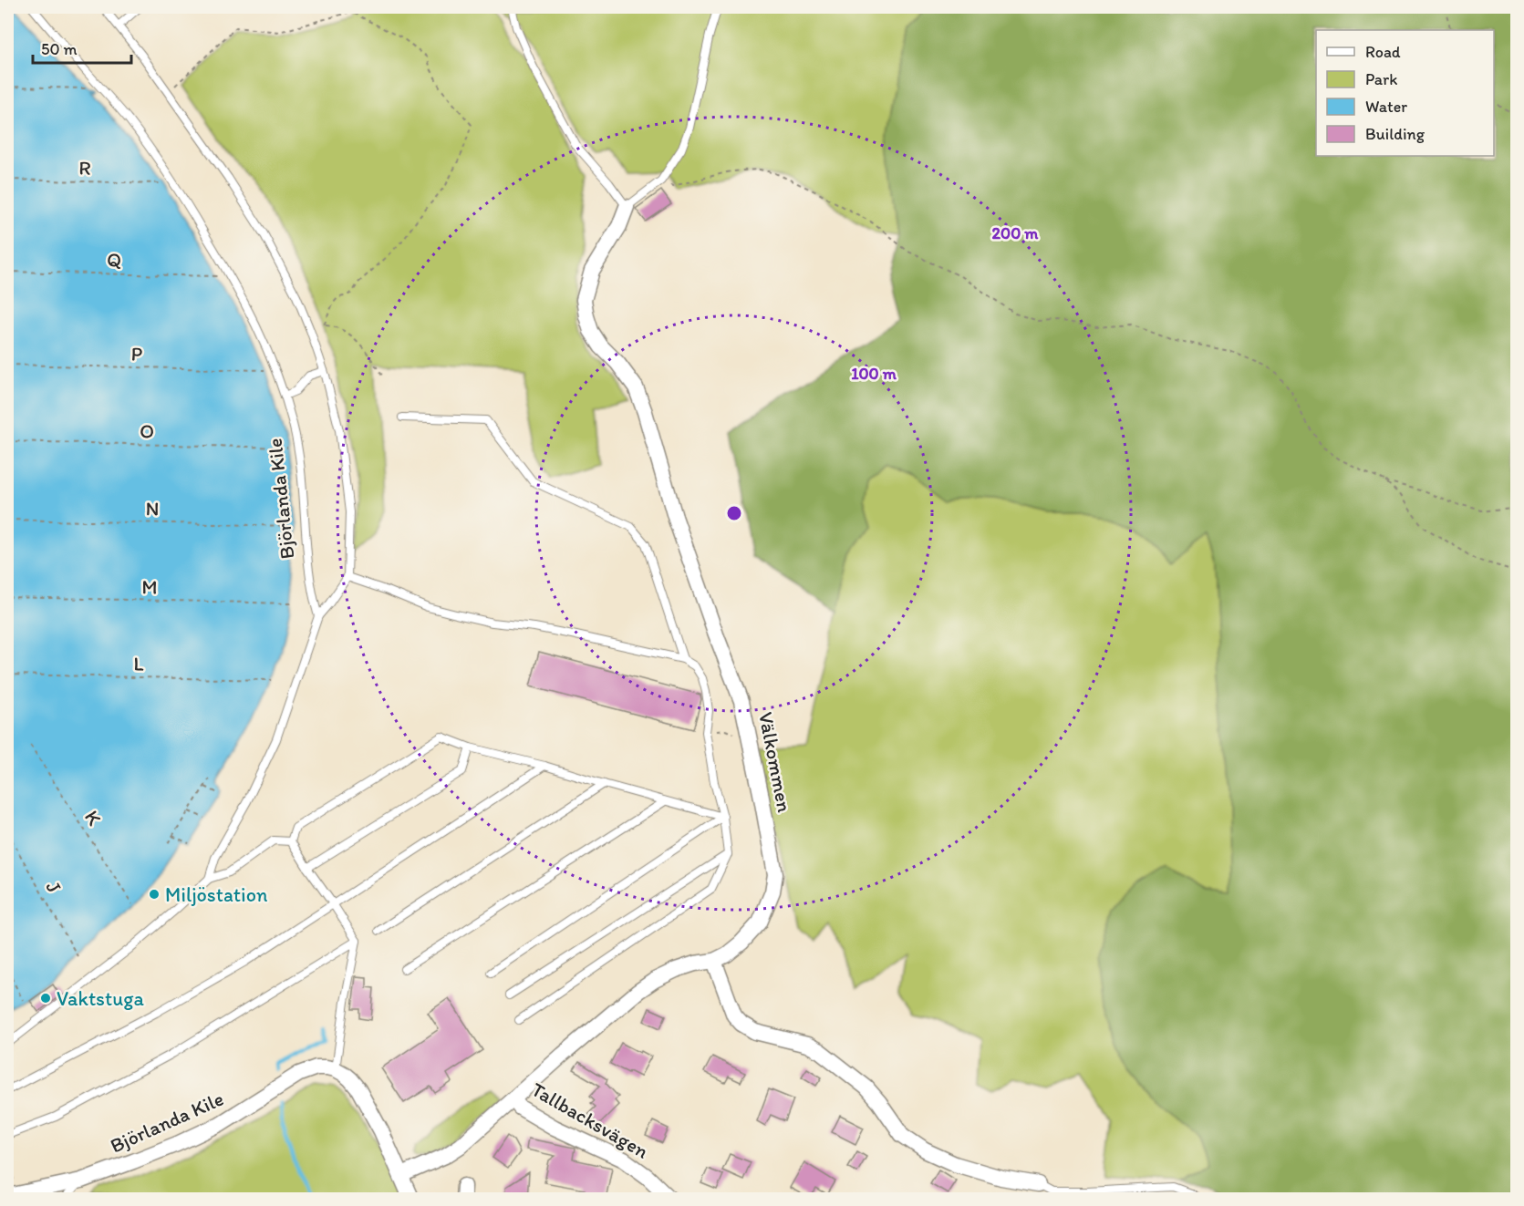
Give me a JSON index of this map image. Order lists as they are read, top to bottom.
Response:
{
  "streets": {
    "street": ["Björlanda Kile", "Välkommen", "Tallbacksvägen"],
    "path": [
      "R",
      "Q",
      "P",
      "O",
      "N",
      "M",
      "L",
      "K",
      "J"
    ]
  },
  "crossings": [
    ["Välkommen", "Tallbacksvägen"]
  ],
  "places": ["Miljöstation", "Vaktstuga"],
  "legend": [
    "Road",
    "Park",
    "Water",
    "Building"
  ],
  "scale_bar": "50 m",
  "rings": ["200 m", "100 m"]
}
